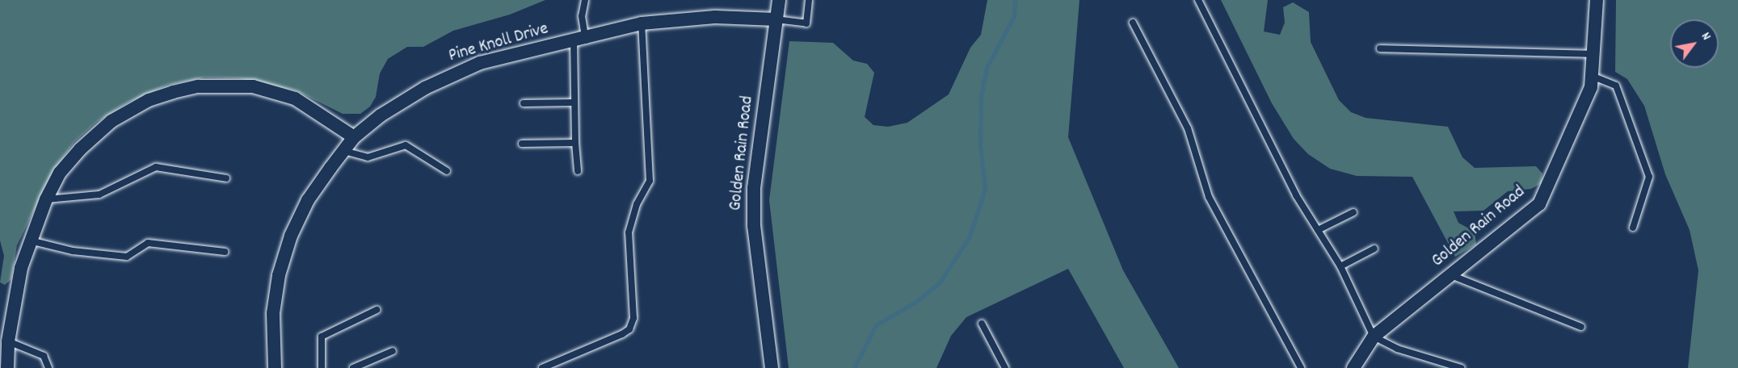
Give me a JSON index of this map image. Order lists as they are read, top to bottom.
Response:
{
  "streets": {
    "street": ["Pine Knoll Drive", "Golden Rain Road"]
  },
  "crossings": [
    ["Pine Knoll Drive", "Golden Rain Road"]
  ],
  "north": "top right"
}
